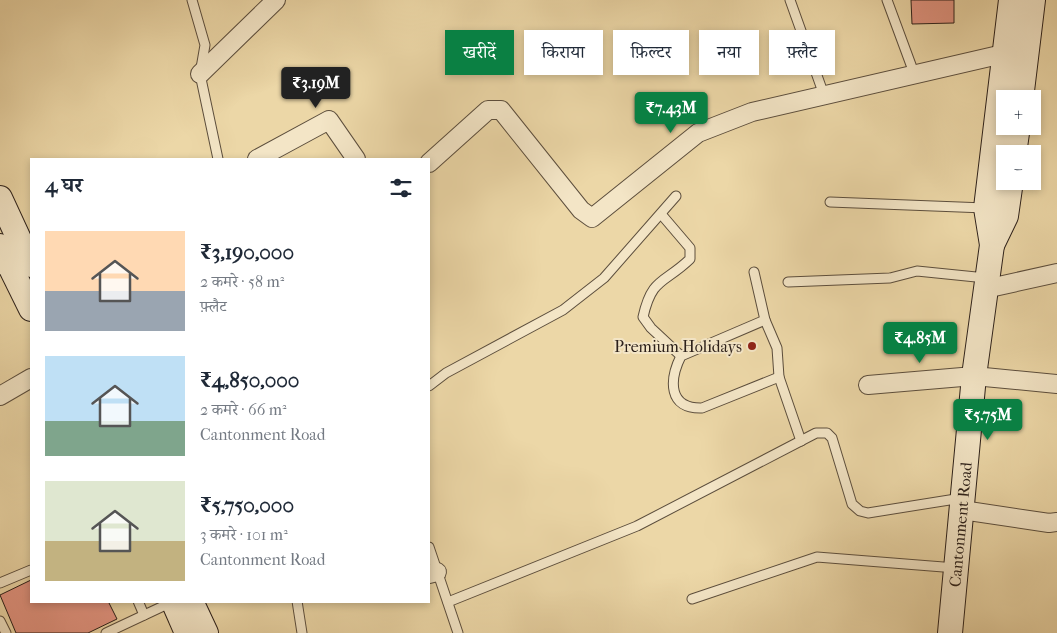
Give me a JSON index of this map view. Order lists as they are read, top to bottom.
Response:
{
  "streets": {
    "street": ["Cantonment Road"]
  },
  "places": ["Premium Holidays"],
  "page": {
    "chip": [
      "खरीदें",
      "किराया",
      "फ़िल्टर",
      "नया",
      "फ़्लैट"
    ],
    "price": [
      "₹3.19M",
      "₹7.43M",
      "₹4.85M",
      "₹5.75M"
    ],
    "map_buttons": ["+", "−"],
    "heading": "4 घर",
    "list": [
      {
        "name": "₹3,190,000",
        "note": "2 कमरे · 58 m² · फ़्लैट"
      },
      {
        "name": "₹4,850,000",
        "note": "2 कमरे · 66 m² · Cantonment Road"
      },
      {
        "name": "₹5,750,000",
        "note": "3 कमरे · 101 m² · Cantonment Road"
      }
    ]
  }
}
